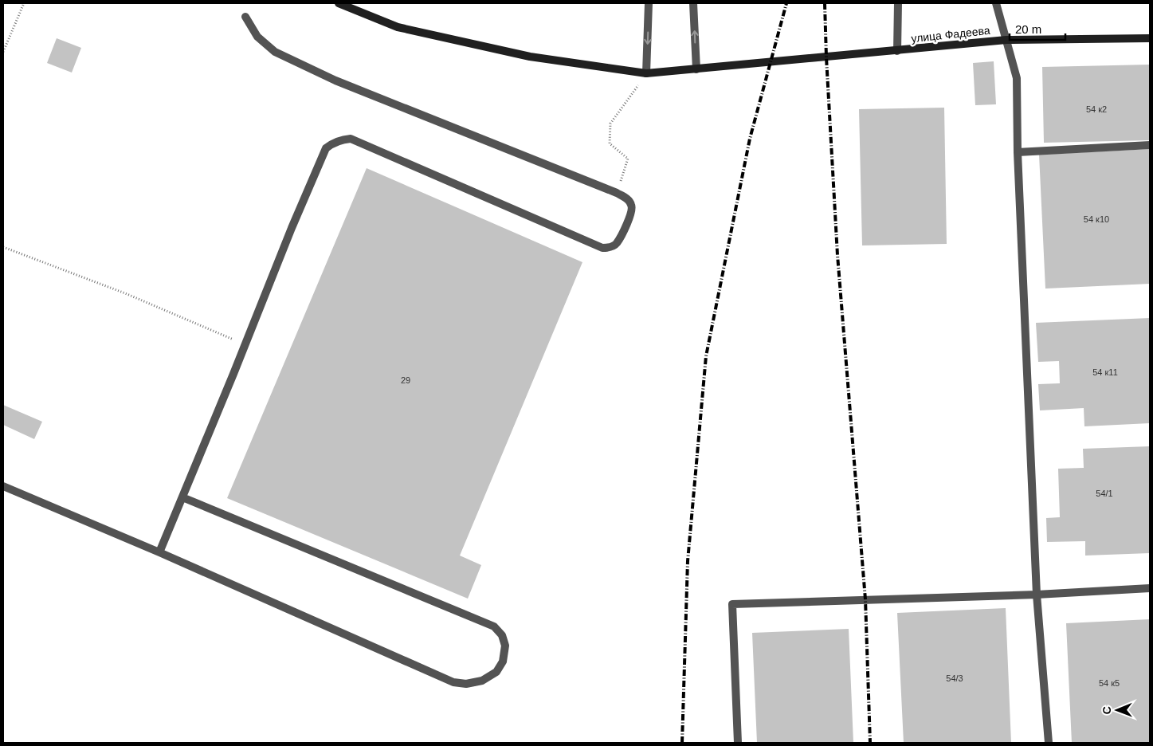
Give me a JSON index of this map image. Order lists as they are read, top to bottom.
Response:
{
  "streets": {
    "street": ["улица Фадеева"]
  },
  "house_numbers": [
    "54 к2",
    "54 к10",
    "54 к11",
    "29",
    "54/1",
    "54/3",
    "54 к5"
  ],
  "scale_bar": "20 m",
  "north": "left"
}
